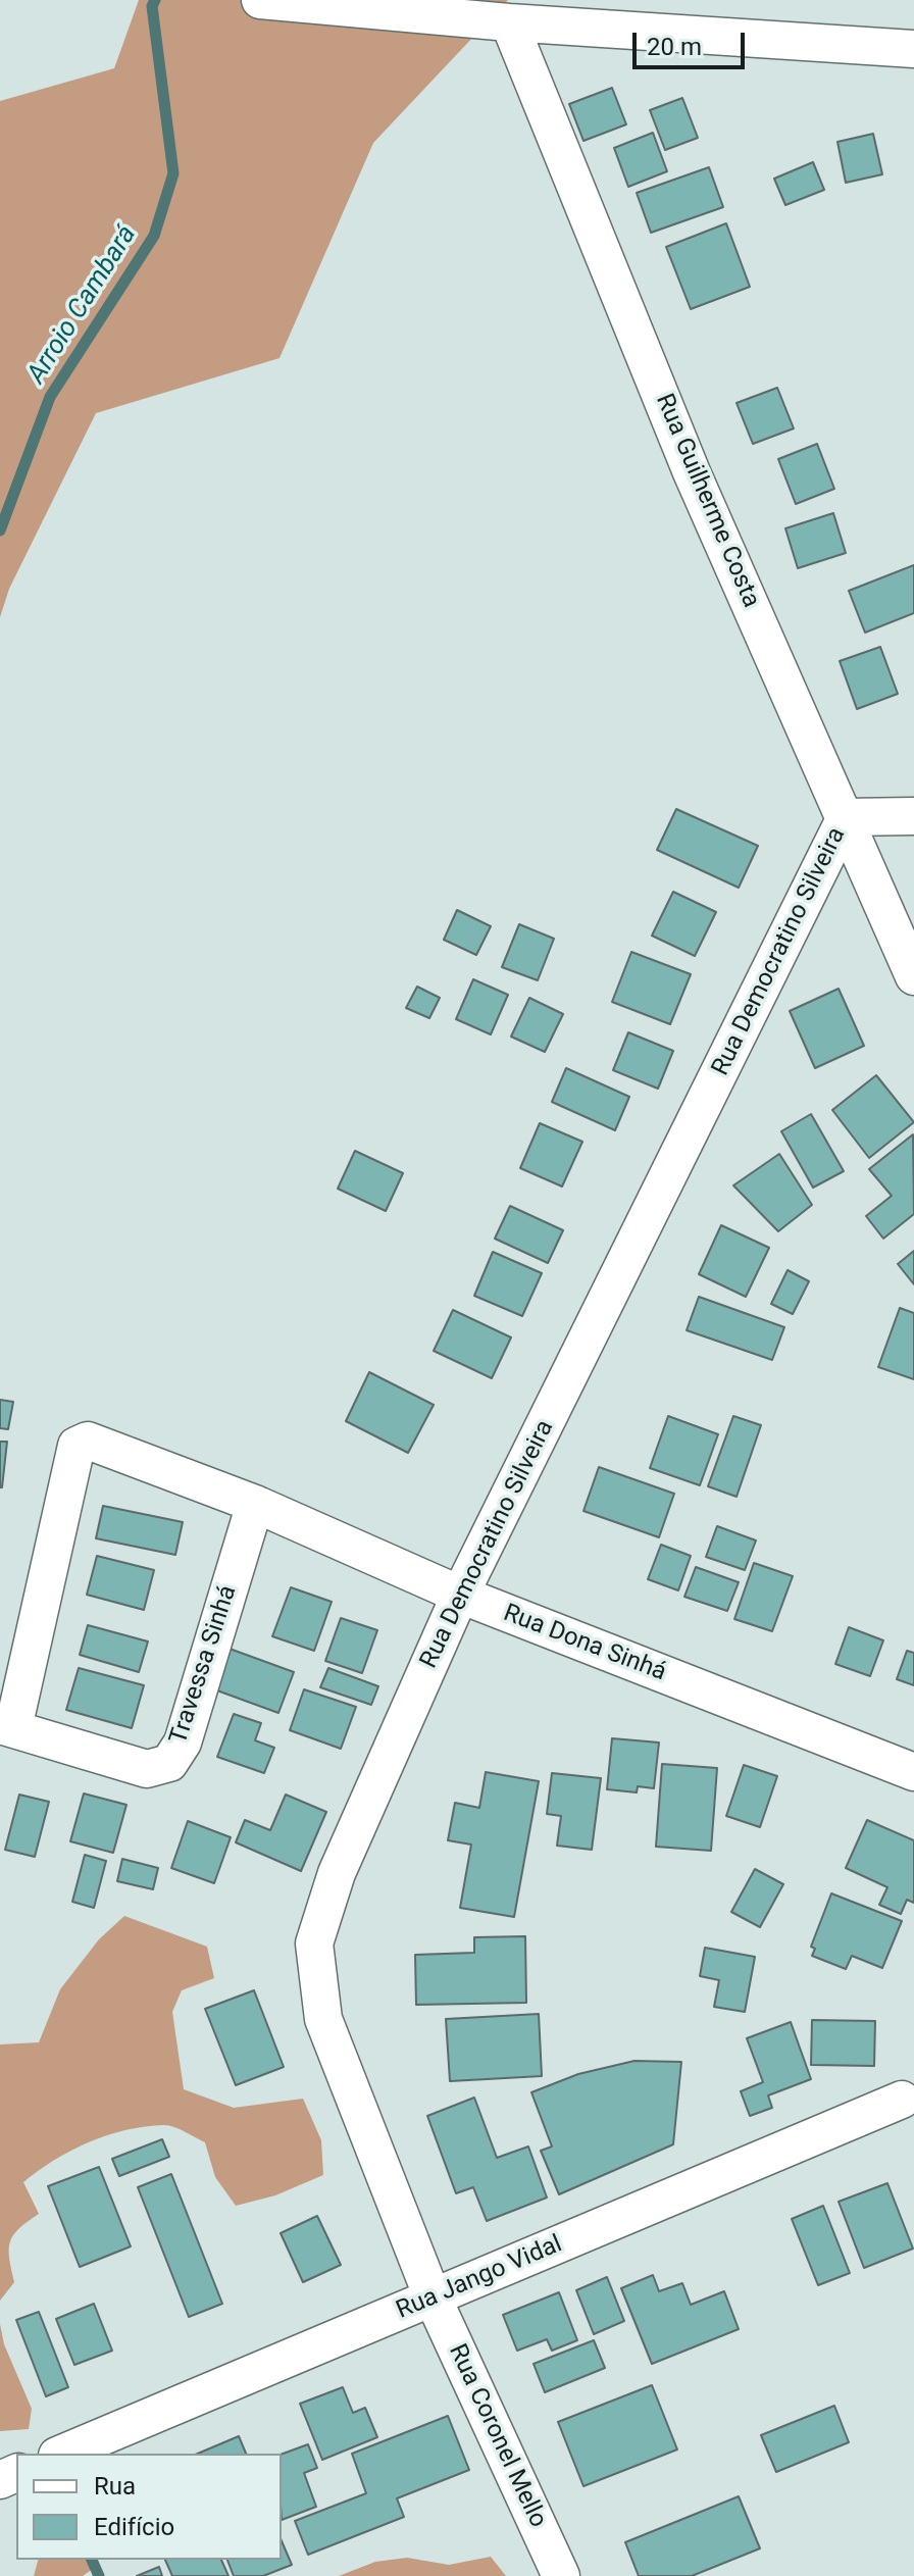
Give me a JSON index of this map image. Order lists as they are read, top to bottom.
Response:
{
  "streets": {
    "street": [
      "Rua Guilherme Costa",
      "Rua Democratino Silveira",
      "Rua Dona Sinhá",
      "Travessa Sinhá",
      "Rua Jango Vidal",
      "Rua Coronel Mello"
    ]
  },
  "crossings": [
    ["Rua Guilherme Costa", "Rua Democratino Silveira"],
    ["Rua Democratino Silveira", "Rua Dona Sinhá"],
    ["Rua Democratino Silveira", "Rua Jango Vidal"],
    ["Rua Democratino Silveira", "Rua Coronel Mello"],
    ["Rua Dona Sinhá", "Travessa Sinhá"],
    ["Rua Jango Vidal", "Rua Coronel Mello"]
  ],
  "water": ["Arroio Cambará"],
  "legend": ["Rua", "Edifício"],
  "scale_bar": "20 m"
}
